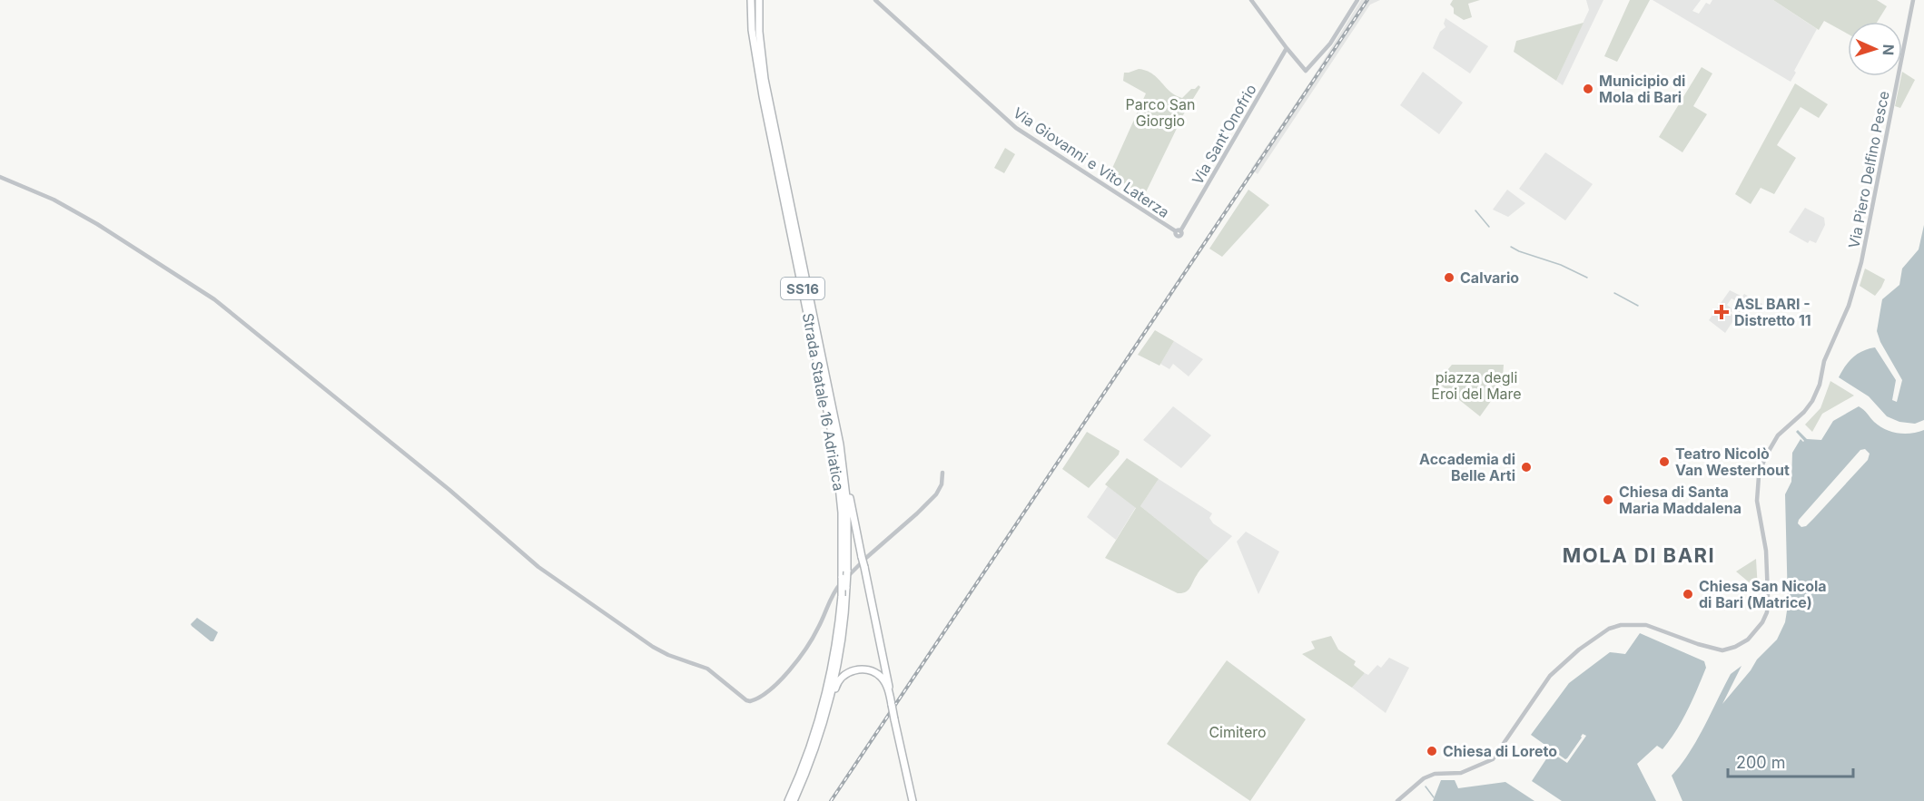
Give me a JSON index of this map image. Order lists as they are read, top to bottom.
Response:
{
  "streets": {
    "highway": ["SS16", "Strada Statale 16 Adriatica"],
    "street": ["Via Sant'Onofrio", "Via Giovanni e Vito Laterza", "Via Piero Delfino Pesce"]
  },
  "crossings": [
    ["Via Sant'Onofrio", "Via Giovanni e Vito Laterza"]
  ],
  "districts": ["MOLA DI BARI"],
  "parks": ["Parco San Giorgio", "piazza degli Eroi del Mare", "Cimitero"],
  "places": {
    "other": [
      "Municipio di Mola di Bari",
      "Calvario",
      "Teatro Nicolò Van Westerhout",
      "Accademia di Belle Arti",
      "Chiesa di Santa Maria Maddalena",
      "Chiesa San Nicola di Bari (Matrice)",
      "Chiesa di Loreto"
    ],
    "health": ["ASL BARI - Distretto 11"]
  },
  "scale_bar": "200 m",
  "north": "right"
}
